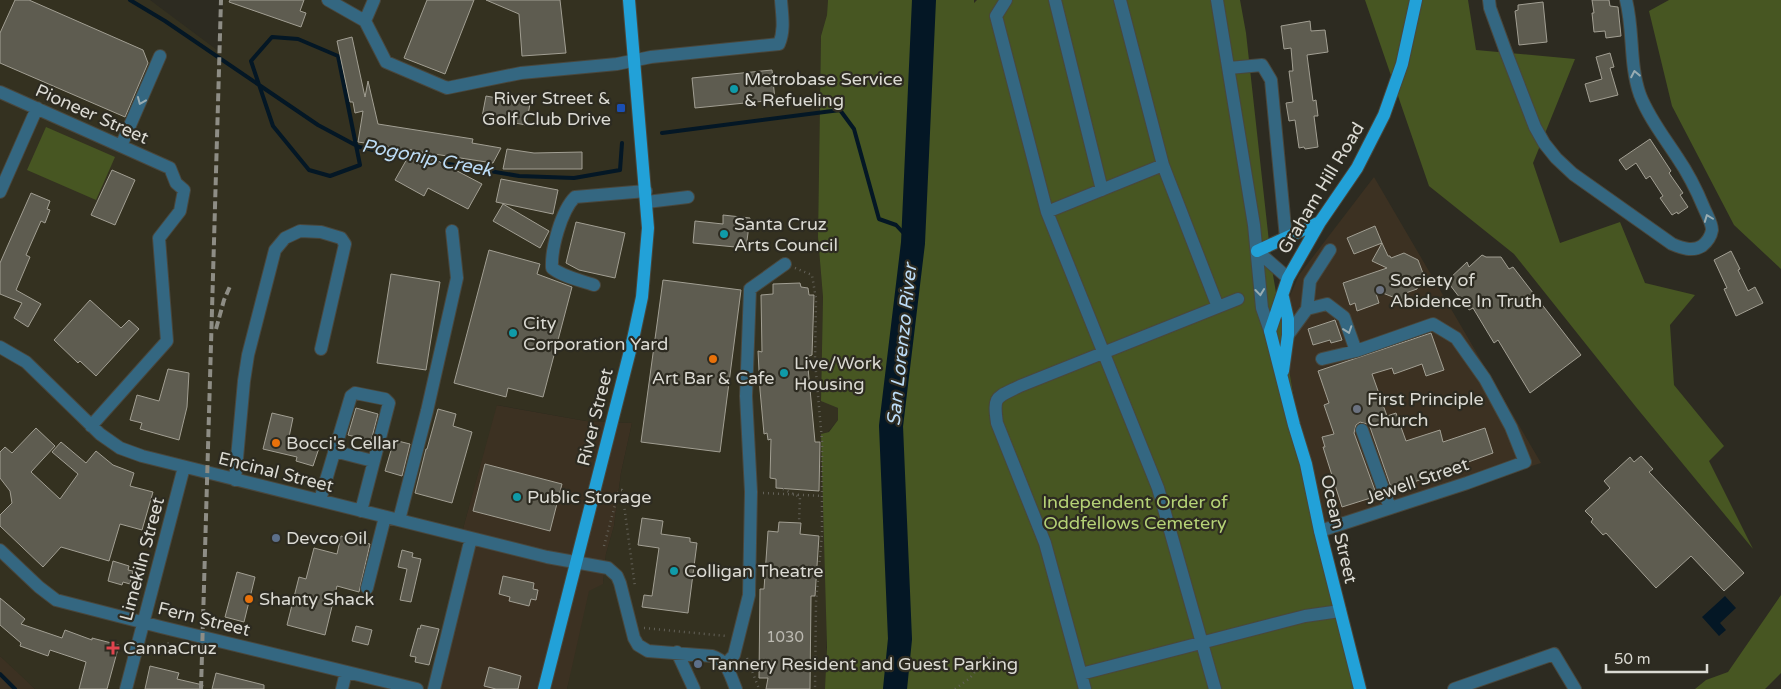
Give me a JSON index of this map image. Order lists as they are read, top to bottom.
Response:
{
  "streets": {
    "main road": ["Graham Hill Road", "River Street", "Ocean Street"],
    "street": [
      "Pioneer Street",
      "Encinal Street",
      "Jewell Street",
      "Limekiln Street",
      "Fern Street"
    ]
  },
  "crossings": [
    ["Pioneer Street", "Encinal Street"],
    ["Graham Hill Road", "Ocean Street"],
    ["River Street", "Encinal Street"],
    ["Encinal Street", "Limekiln Street"],
    ["Jewell Street", "Ocean Street"],
    ["Limekiln Street", "Fern Street"]
  ],
  "water": ["Pogonip Creek", "San Lorenzo River"],
  "parks": ["Independent Order of Oddfellows Cemetery"],
  "places": {
    "other": [
      "Metrobase Service & Refueling",
      "Santa Cruz Arts Council",
      "Society of Abidence In Truth",
      "City Corporation Yard",
      "Art Bar & Cafe",
      "Live/Work Housing",
      "First Principle Church",
      "Bocci's Cellar",
      "Public Storage",
      "Devco Oil",
      "Colligan Theatre",
      "Shanty Shack",
      "Tannery Resident and Guest Parking"
    ],
    "transit": ["River Street & Golf Club Drive"],
    "health": ["CannaCruz"]
  },
  "house_numbers": ["1030"],
  "scale_bar": "50 m"
}
